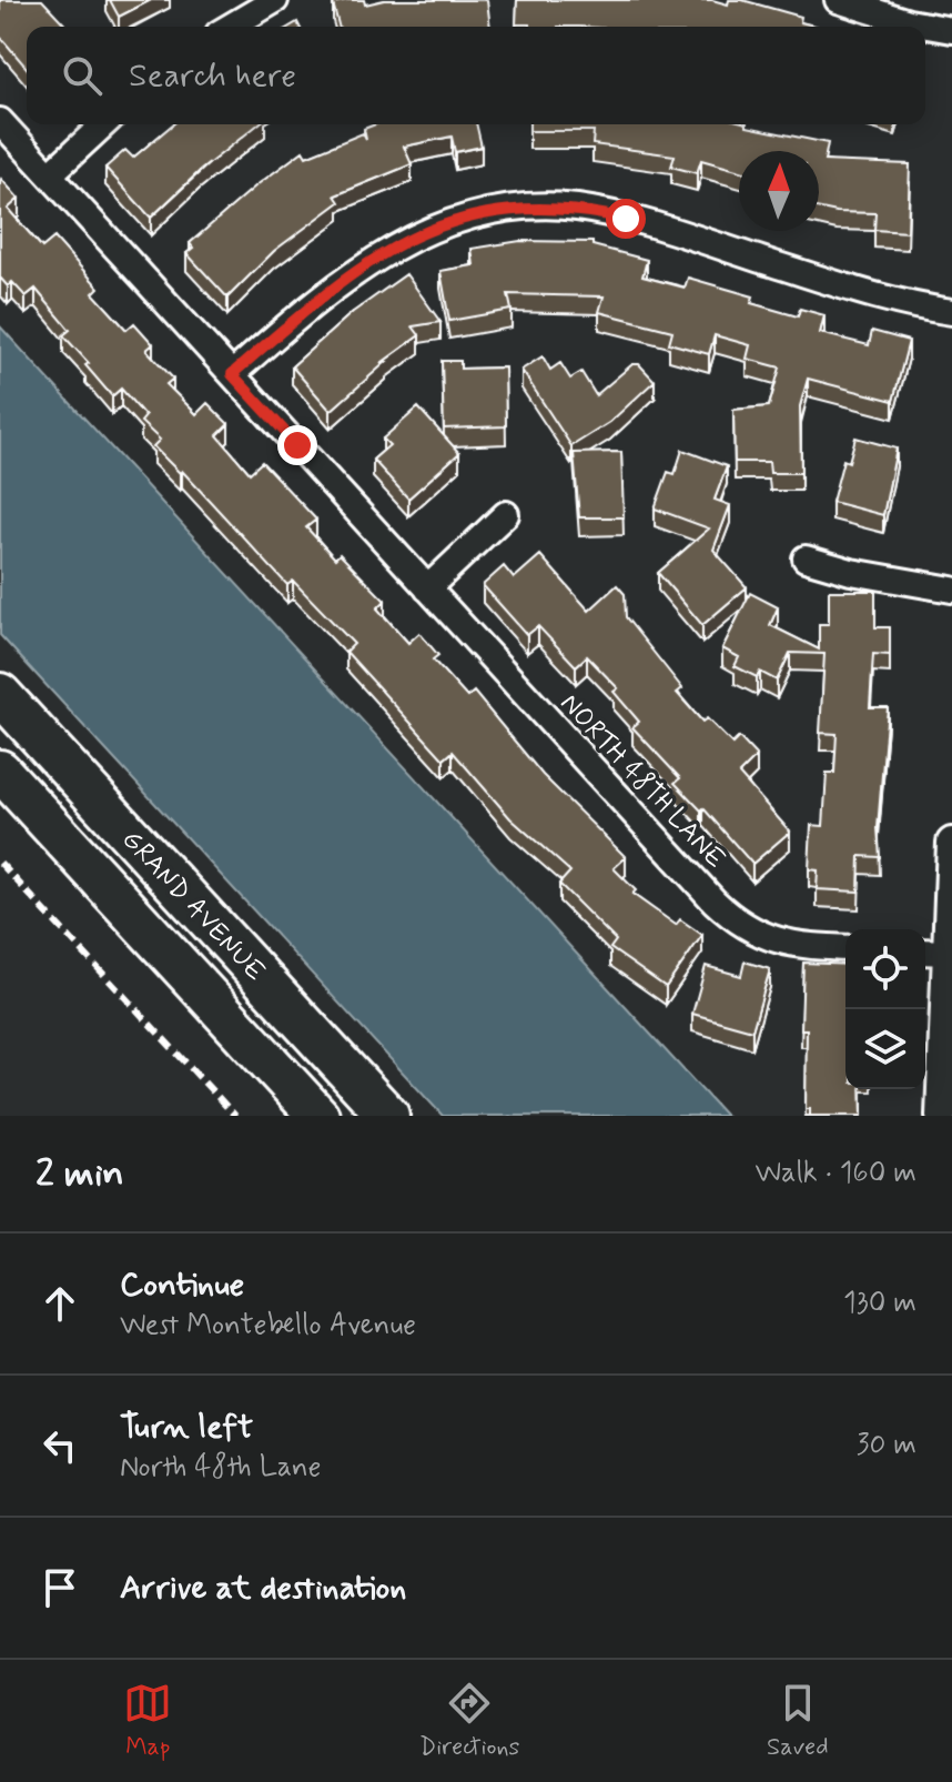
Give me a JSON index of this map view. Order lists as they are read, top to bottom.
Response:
{
  "streets": {
    "highway": ["GRAND AVENUE"],
    "street": ["NORTH 48TH LANE"]
  },
  "north": "top",
  "page": {
    "search": "Search here",
    "heading": ["2 min", "Walk · 160 m"],
    "list": [
      ["Continue", "West Montebello Avenue", "130 m"],
      ["Turn left", "North 48th Lane", "30 m"],
      "Arrive at destination"
    ],
    "nav": ["Map", "Directions", "Saved"]
  }
}
